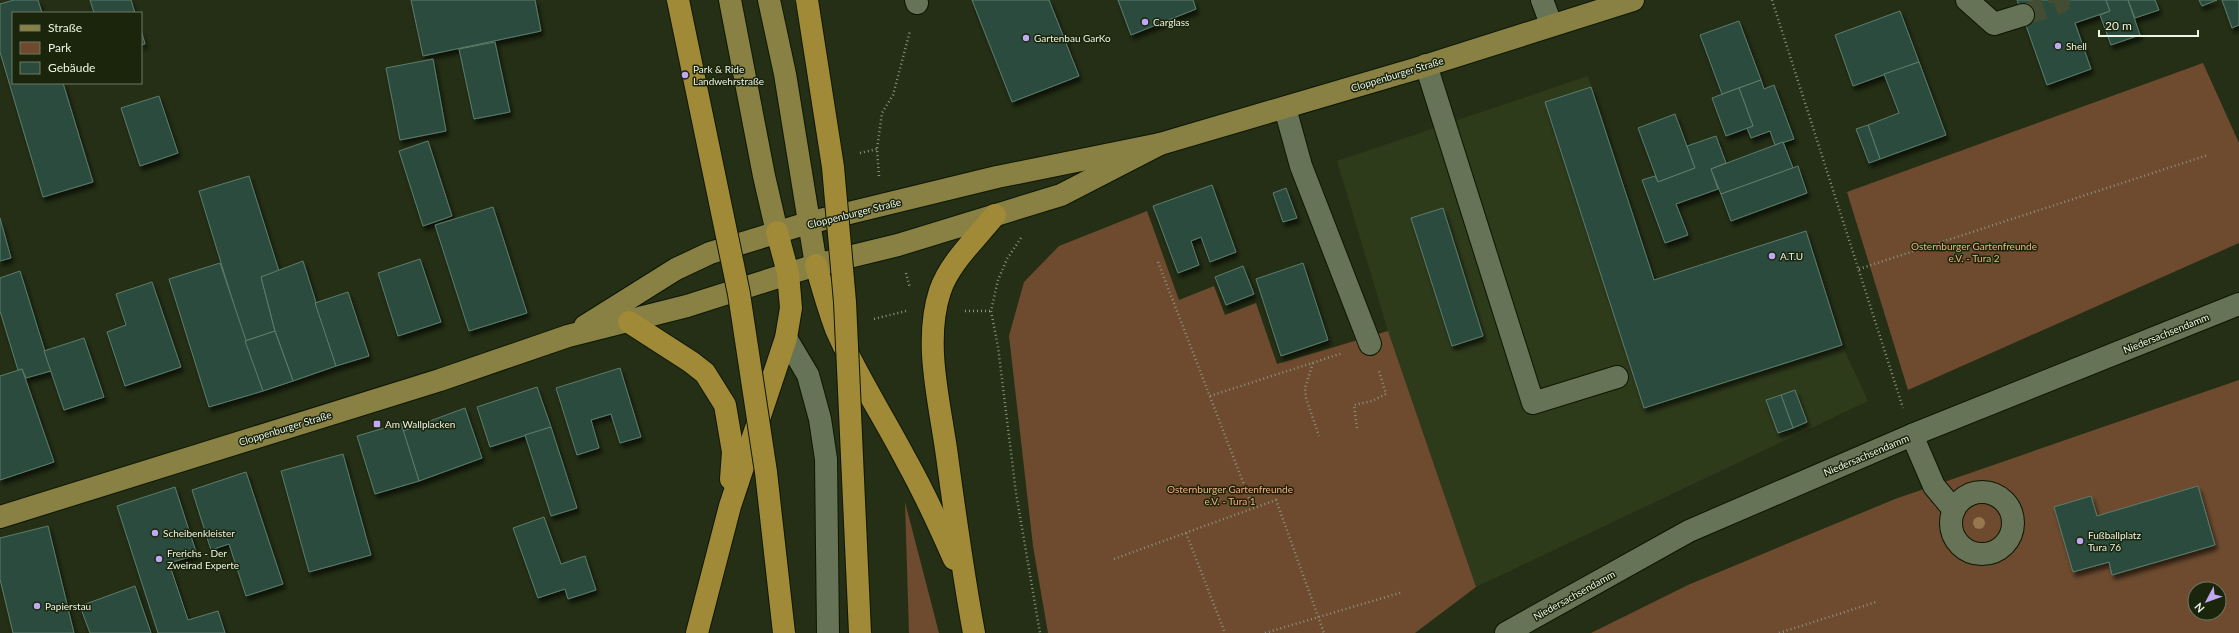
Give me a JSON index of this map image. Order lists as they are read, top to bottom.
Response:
{
  "streets": {
    "main road": ["Cloppenburger Straße"],
    "street": ["Niedersachsendamm"]
  },
  "parks": ["Osternburger Gartenfreunde e.V. - Tura 2", "Osternburger Gartenfreunde e.V. - Tura 1"],
  "places": {
    "other": [
      "Carglass",
      "Gartenbau GarKo",
      "Shell",
      "Park & Ride Landwehrstraße",
      "A.T.U",
      "Scheibenkleister",
      "Fußballplatz Tura 76",
      "Frerichs - Der Zweirad Experte",
      "Papierstau"
    ],
    "transit": ["Am Wallplacken"]
  },
  "legend": ["Straße", "Park", "Gebäude"],
  "scale_bar": "20 m",
  "north": "bottom left"
}
